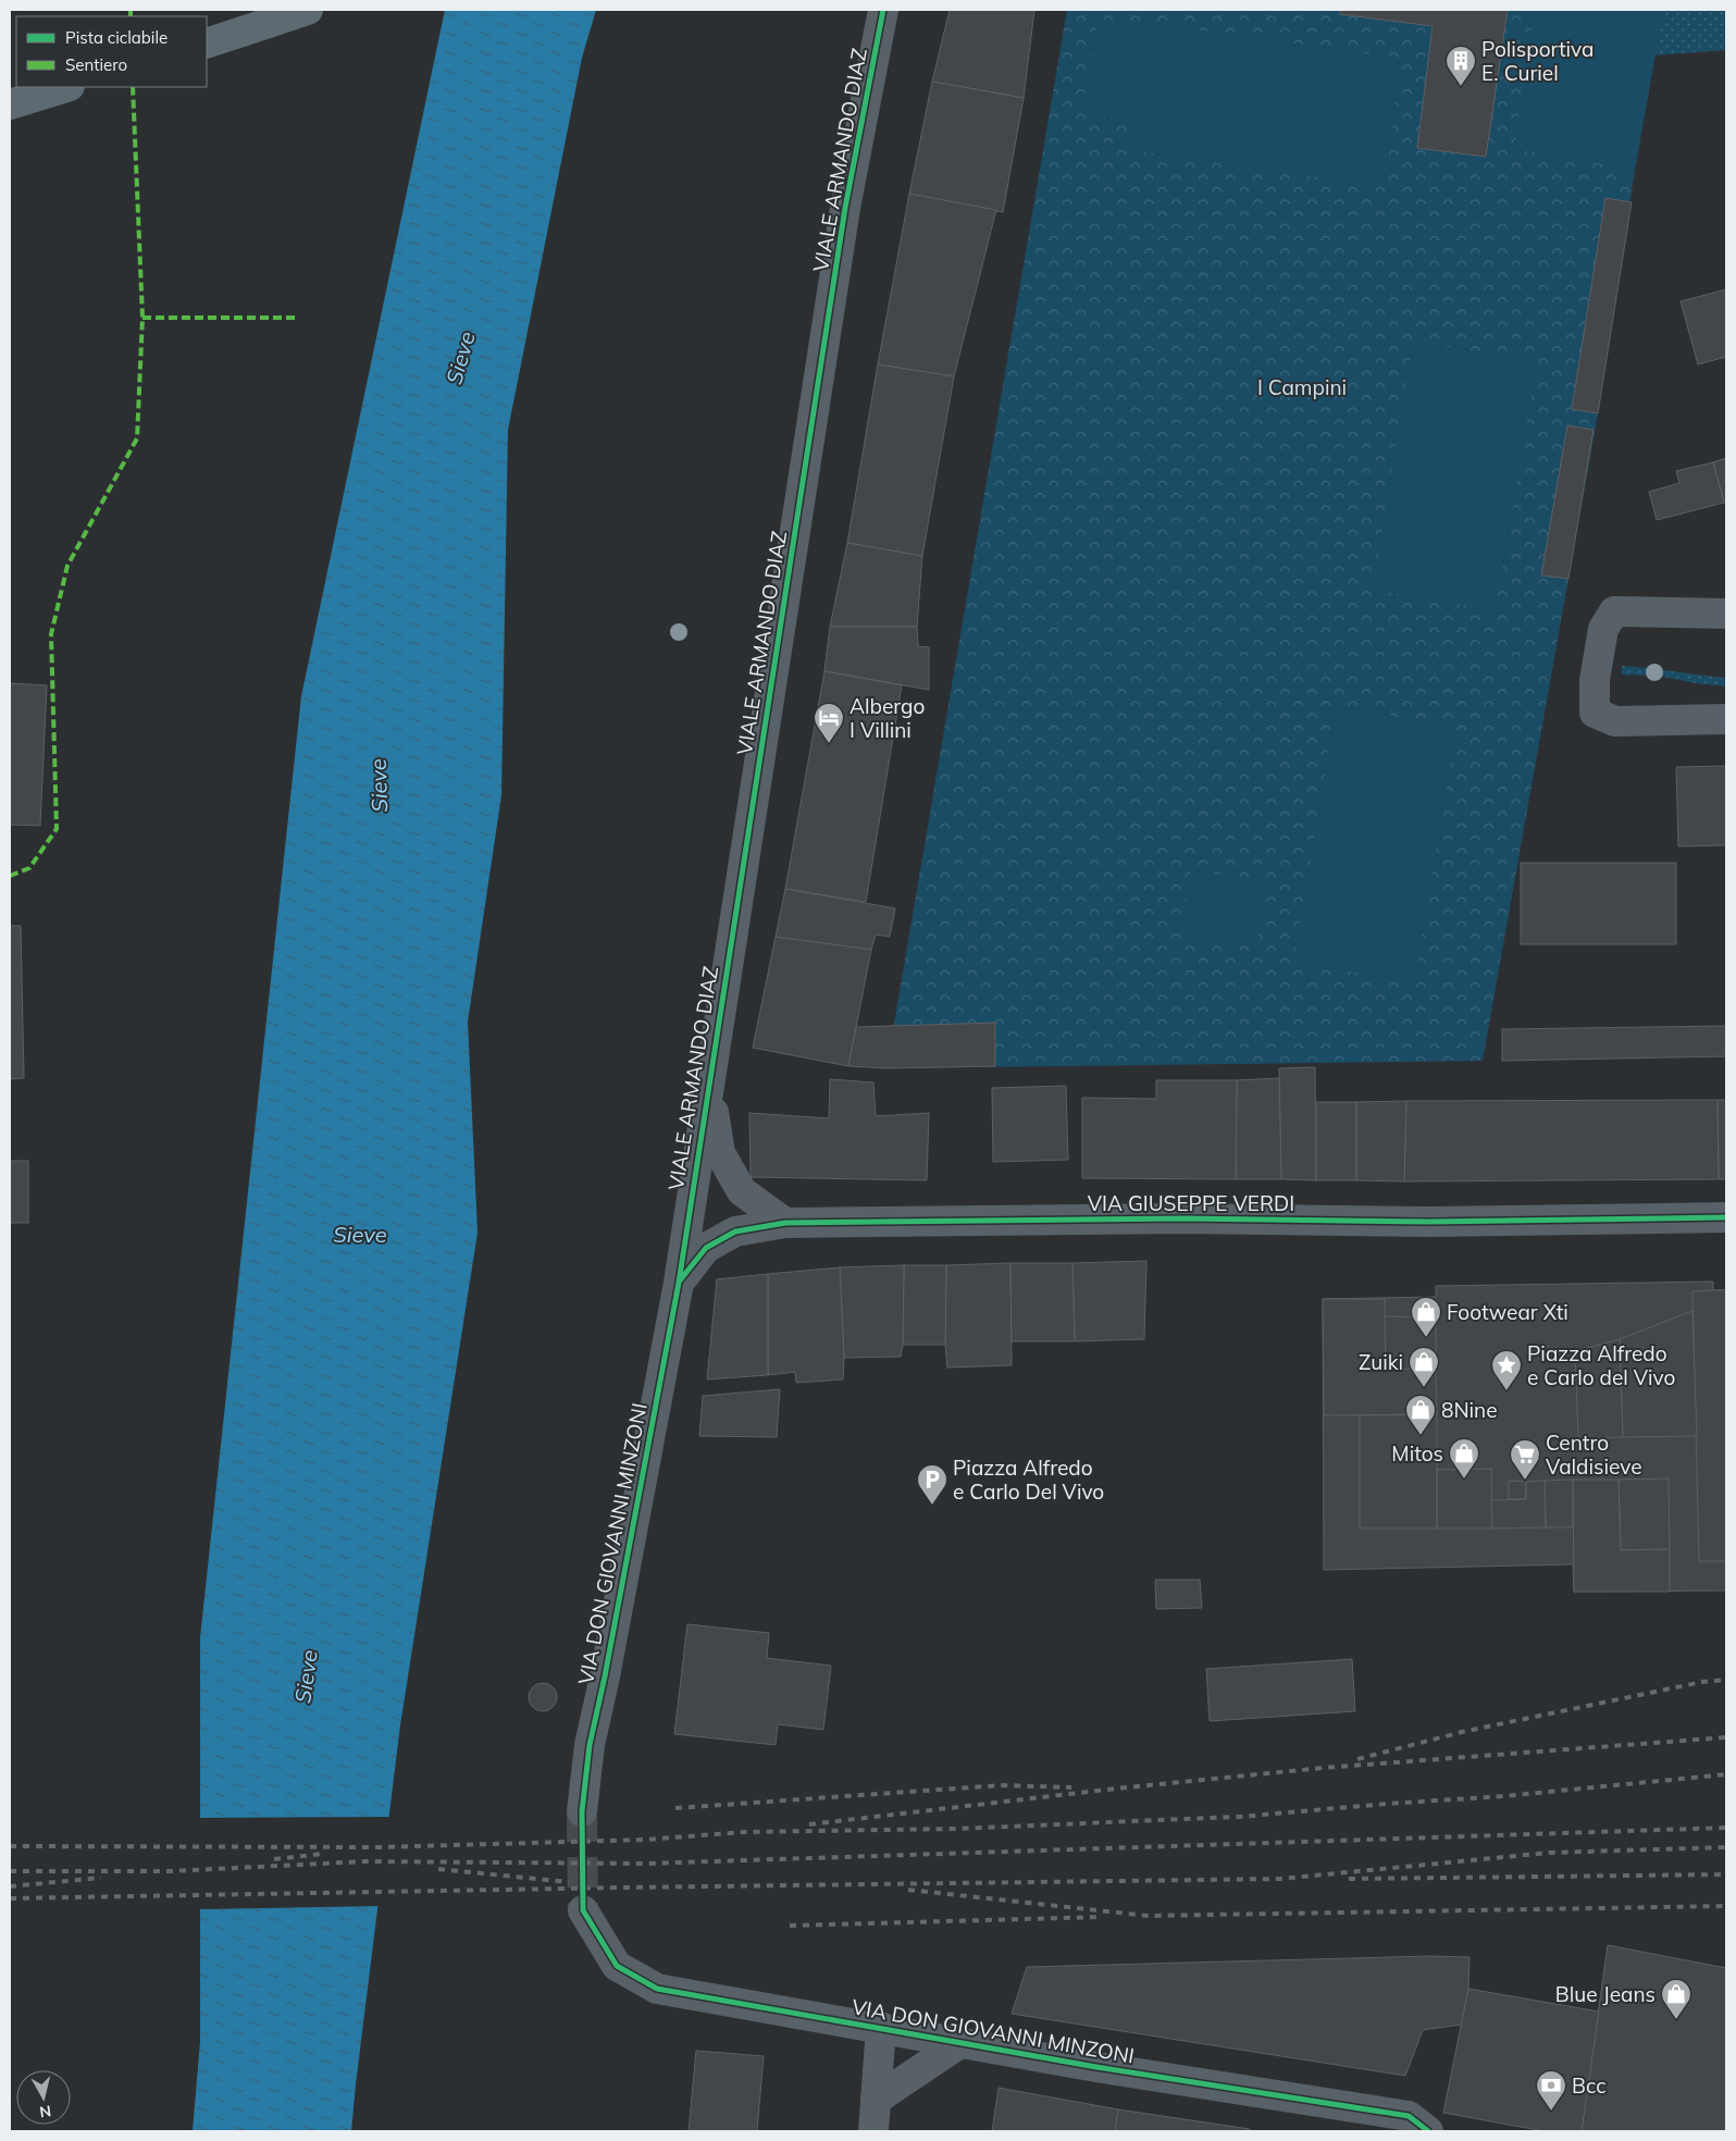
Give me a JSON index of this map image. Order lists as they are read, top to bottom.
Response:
{
  "streets": {
    "street": ["VIALE ARMANDO DIAZ", "VIA GIUSEPPE VERDI", "VIA DON GIOVANNI MINZONI"]
  },
  "crossings": [
    ["VIALE ARMANDO DIAZ", "VIA GIUSEPPE VERDI"],
    ["VIALE ARMANDO DIAZ", "VIA DON GIOVANNI MINZONI"],
    ["VIA GIUSEPPE VERDI", "VIA DON GIOVANNI MINZONI"]
  ],
  "water": ["Sieve"],
  "parks": ["I Campini"],
  "places": {
    "building": ["Polisportiva E. Curiel"],
    "hotel": ["Albergo I Villini"],
    "shop": [
      "Footwear Xti",
      "Zuiki",
      "8Nine",
      "Mitos",
      "Blue Jeans"
    ],
    "place": ["Piazza Alfredo e Carlo del Vivo"],
    "supermarket": ["Centro Valdisieve"],
    "parking": ["Piazza Alfredo e Carlo Del Vivo"],
    "bank": ["Bcc"]
  },
  "legend": ["Pista ciclabile", "Sentiero"],
  "north": "bottom"
}
